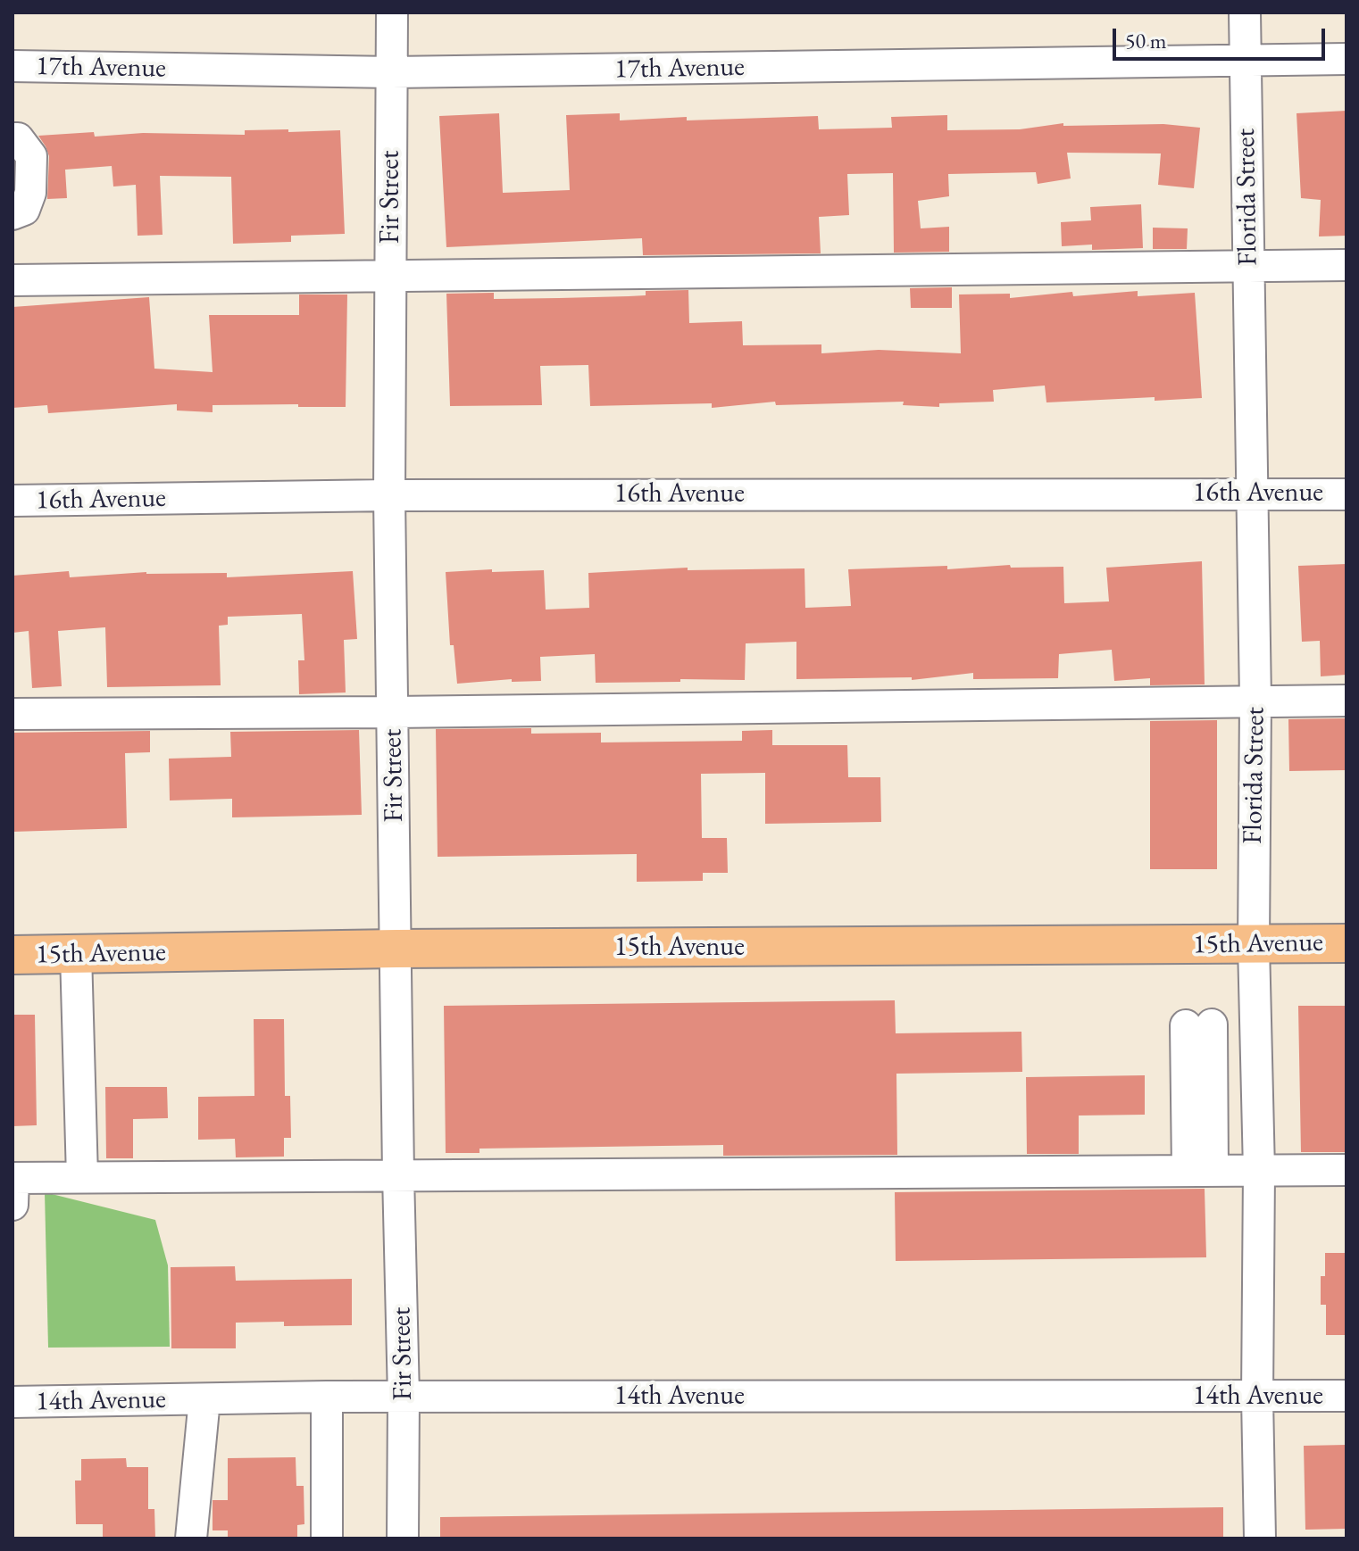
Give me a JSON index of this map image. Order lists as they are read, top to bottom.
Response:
{
  "streets": {
    "main road": ["15th Avenue"],
    "street": [
      "17th Avenue",
      "Fir Street",
      "Florida Street",
      "16th Avenue",
      "14th Avenue"
    ]
  },
  "crossings": [
    ["17th Avenue", "Fir Street"],
    ["17th Avenue", "Florida Street"],
    ["Fir Street", "16th Avenue"],
    ["Fir Street", "15th Avenue"],
    ["Fir Street", "14th Avenue"],
    ["Florida Street", "16th Avenue"],
    ["Florida Street", "15th Avenue"],
    ["Florida Street", "14th Avenue"]
  ],
  "scale_bar": "50 m"
}
